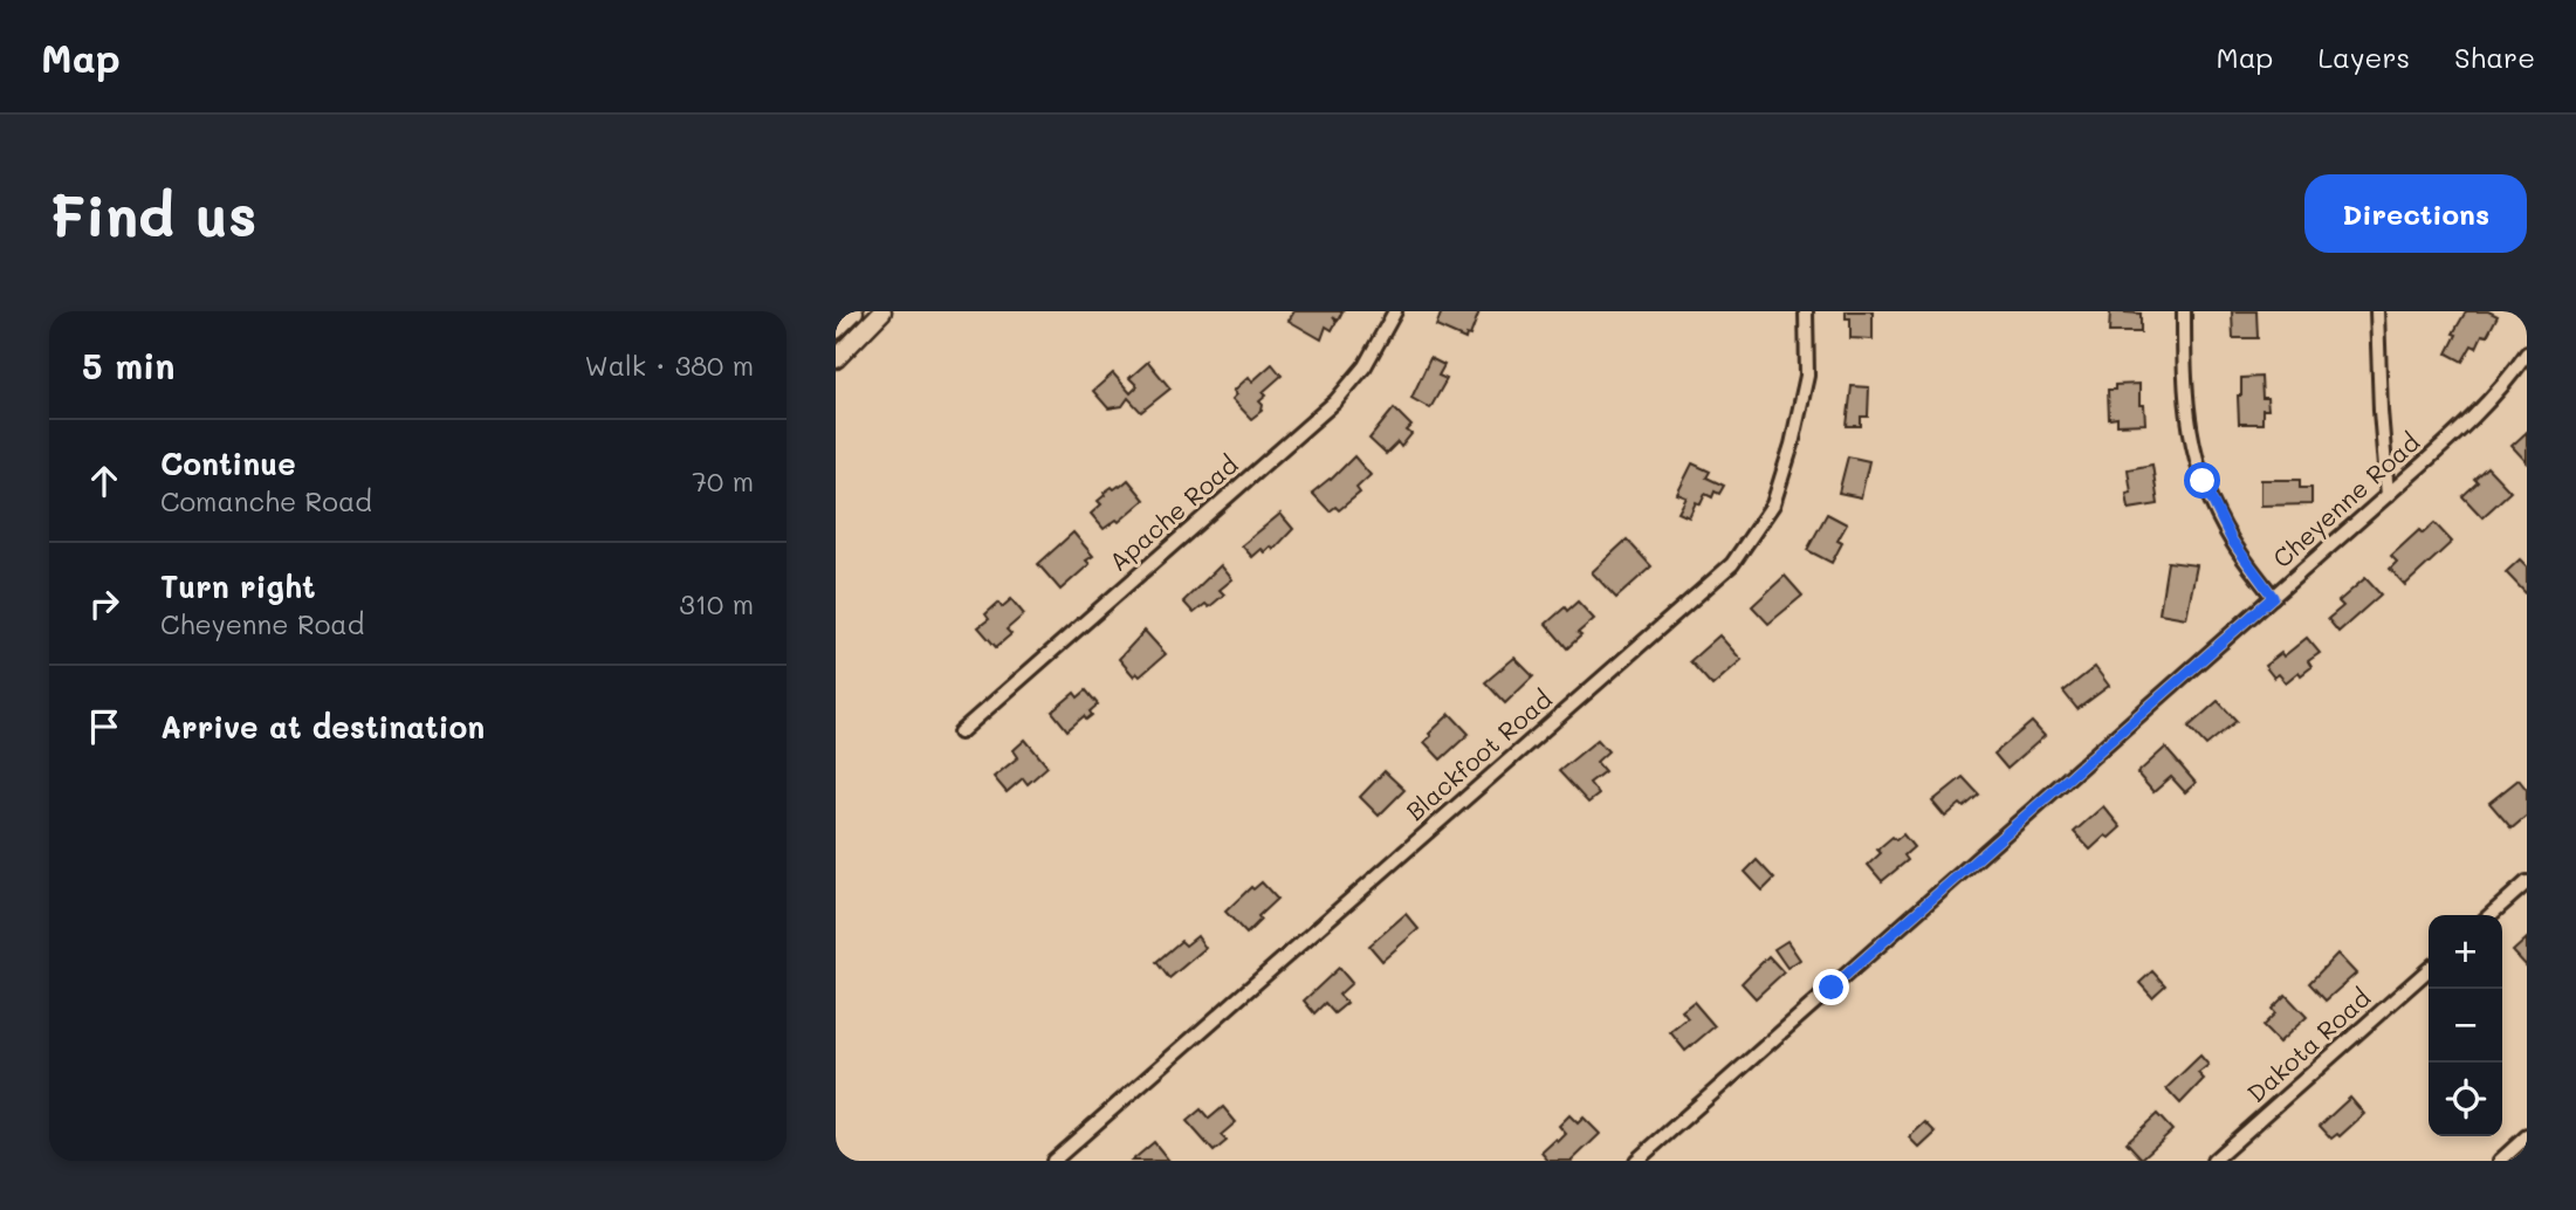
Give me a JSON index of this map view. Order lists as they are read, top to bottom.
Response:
{
  "streets": {
    "street": [
      "Cheyenne Road",
      "Apache Road",
      "Blackfoot Road",
      "Dakota Road"
    ]
  },
  "page": {
    "header": "Map",
    "nav": ["Map", "Layers", "Share"],
    "buttons": "Directions",
    "title": "Find us",
    "heading": ["5 min", "Walk · 380 m"],
    "list": [
      ["Continue", "Comanche Road", "70 m"],
      ["Turn right", "Cheyenne Road", "310 m"],
      "Arrive at destination"
    ],
    "map_buttons": ["+", "−"]
  }
}
